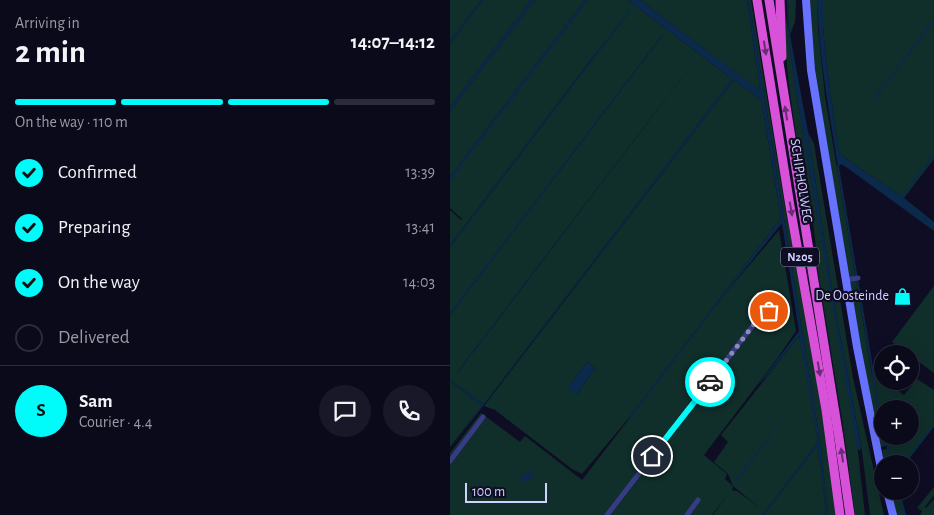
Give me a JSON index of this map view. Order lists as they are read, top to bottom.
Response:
{
  "streets": {
    "highway": ["SCHIPHOLWEG", "N205"]
  },
  "crossings": [
    ["SCHIPHOLWEG", "N205"]
  ],
  "places": {
    "shop": ["De Oosteinde"]
  },
  "scale_bar": "100 m",
  "page": {
    "heading": ["2 min", "Arriving in", "14:07–14:12"],
    "panel": ["Sam", "Courier · 4.4"],
    "bar": "On the way · 110 m",
    "list": [
      ["Confirmed", "13:39"],
      ["Preparing", "13:41"],
      ["On the way", "14:03"],
      "Delivered"
    ],
    "map_buttons": ["+", "−"],
    "round": "S",
    "scale": "100 m"
  }
}
